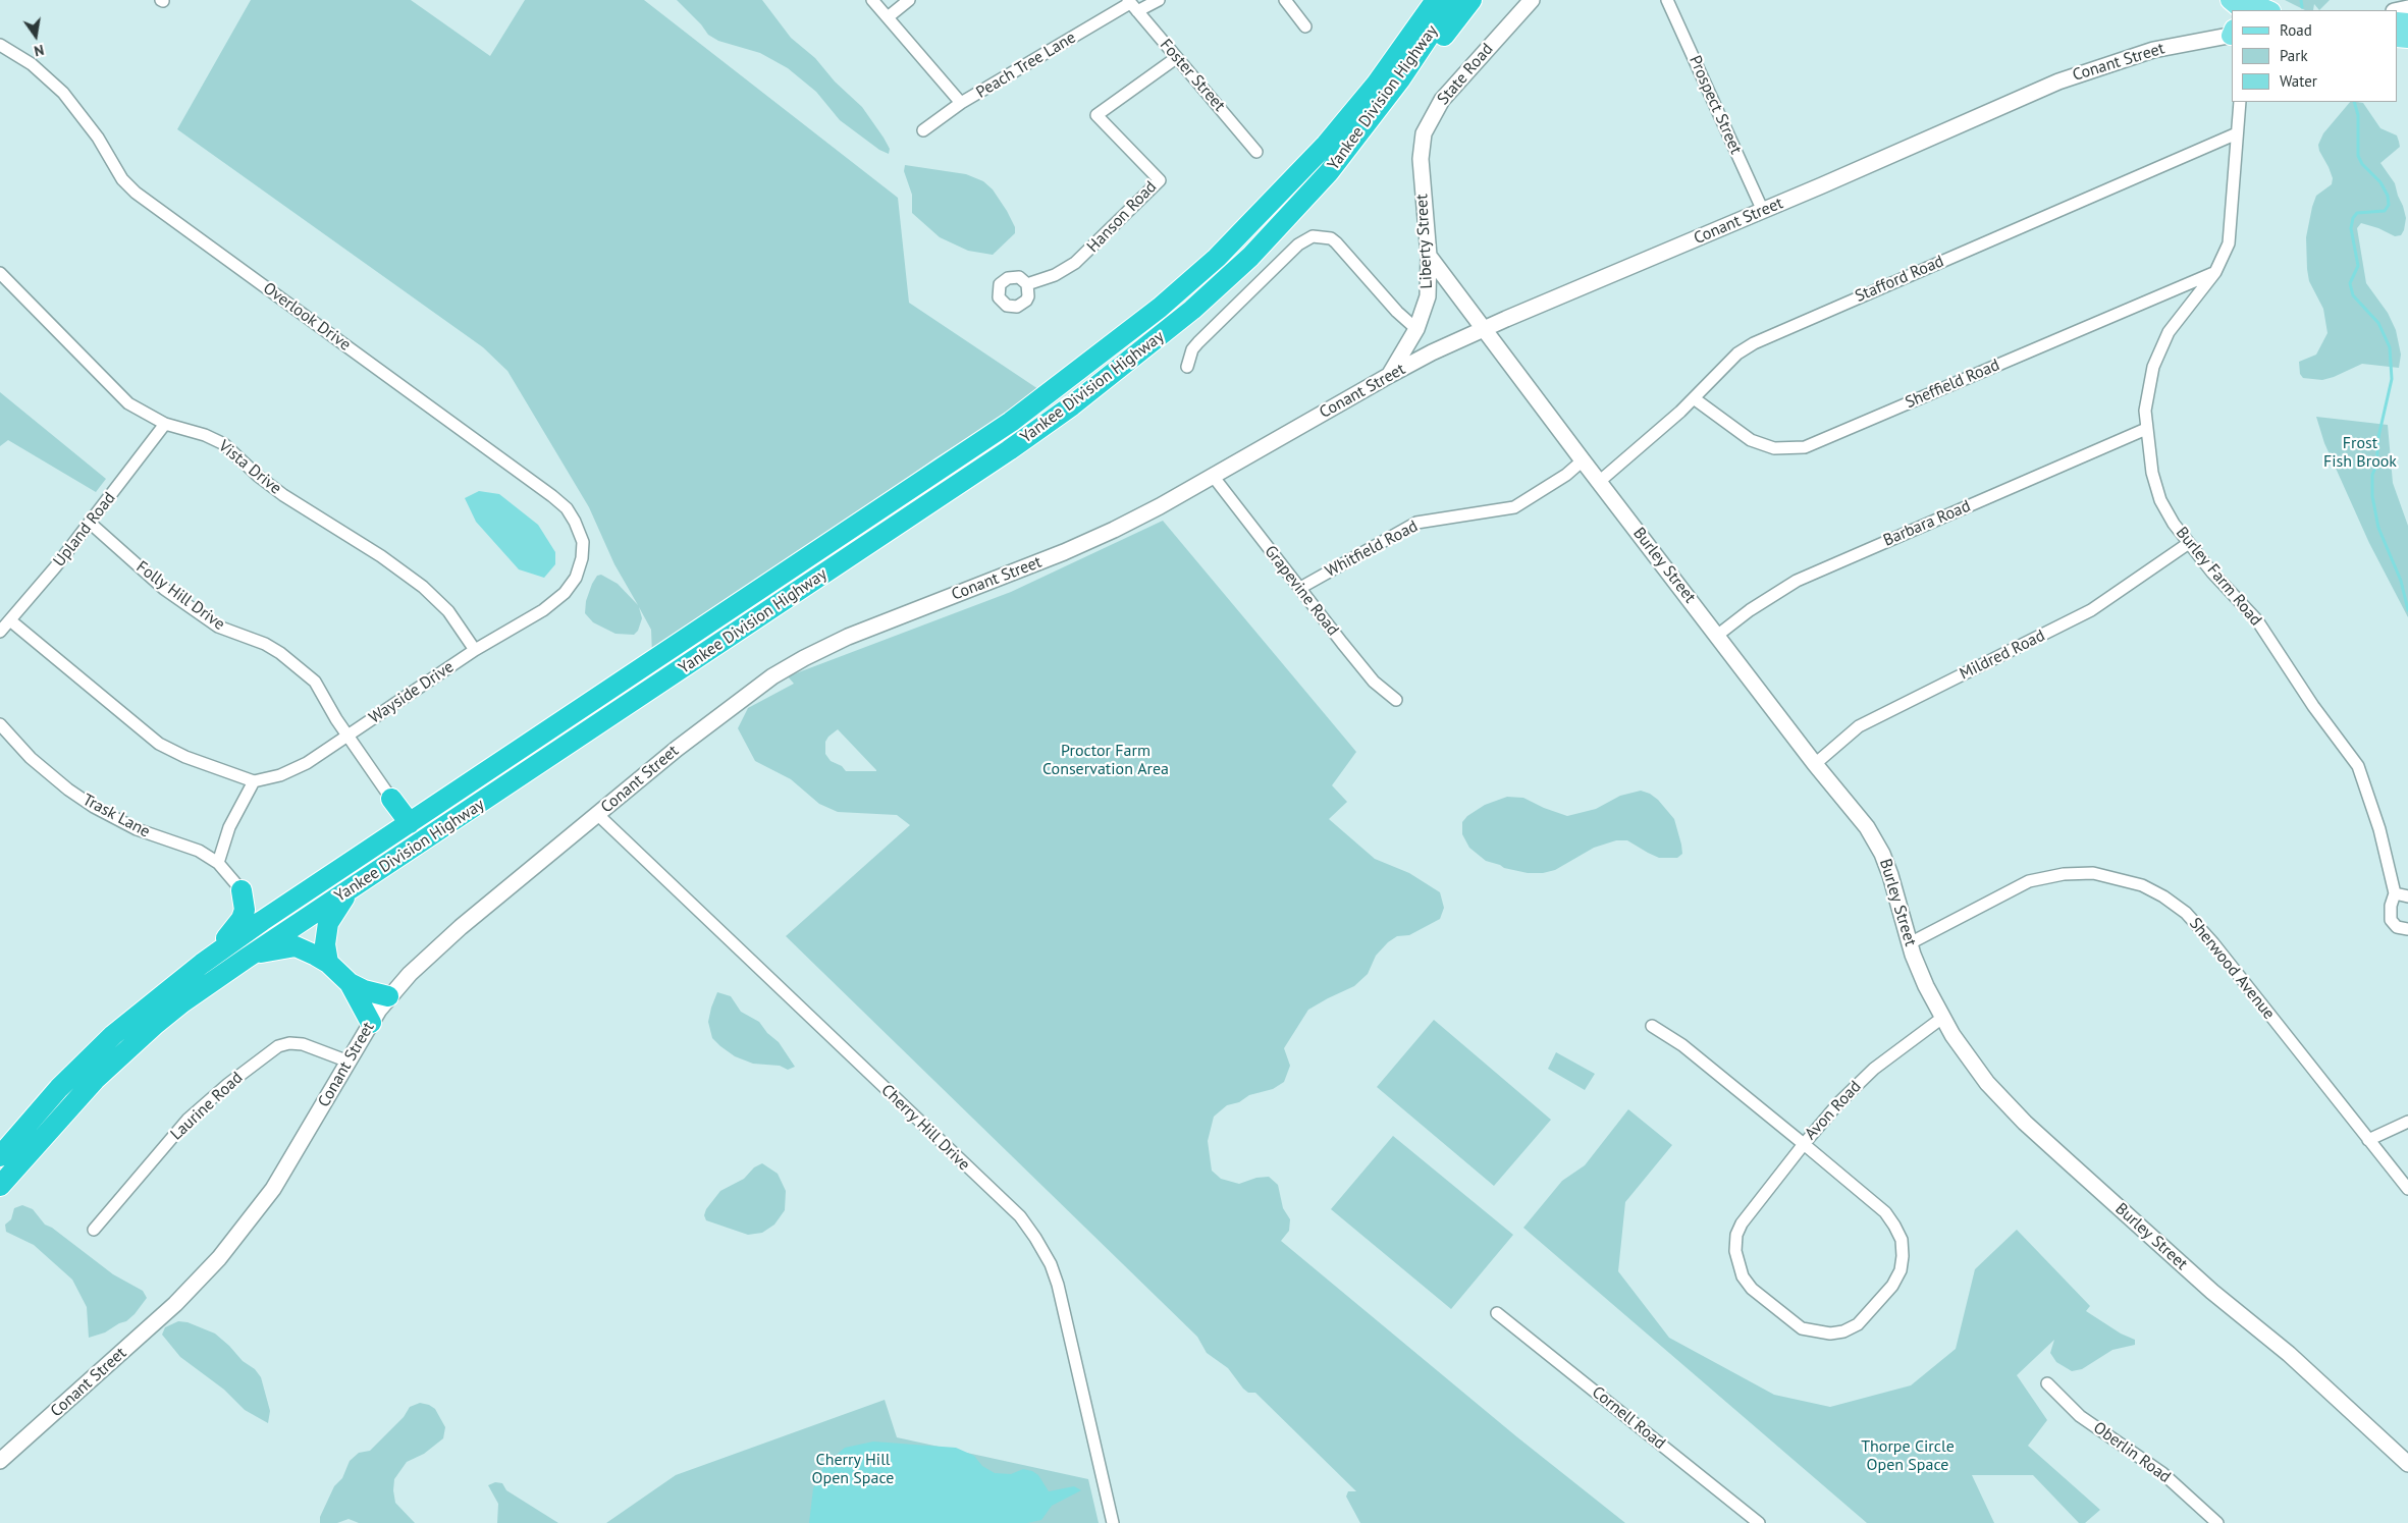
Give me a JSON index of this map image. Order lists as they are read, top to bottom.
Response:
{
  "streets": {
    "highway": ["Yankee Division Highway"],
    "main road": [
      "Conant Street",
      "State Road",
      "Liberty Street",
      "Burley Street"
    ],
    "street": [
      "Peach Tree Lane",
      "Foster Street",
      "Prospect Street",
      "Hanson Road",
      "Stafford Road",
      "Overlook Drive",
      "Sheffield Road",
      "Vista Drive",
      "Barbara Road",
      "Upland Road",
      "Whitfield Road",
      "Burley Farm Road",
      "Grapevine Road",
      "Folly Hill Drive",
      "Mildred Road",
      "Wayside Drive",
      "Trask Lane",
      "Sherwood Avenue",
      "Laurine Road",
      "Avon Road",
      "Cherry Hill Drive",
      "Cornell Road",
      "Oberlin Road"
    ]
  },
  "crossings": [
    ["Conant Street", "Prospect Street"],
    ["Conant Street", "Liberty Street"],
    ["Conant Street", "Burley Street"],
    ["Conant Street", "Grapevine Road"],
    ["Conant Street", "Laurine Road"],
    ["Conant Street", "Cherry Hill Drive"],
    ["Peach Tree Lane", "Foster Street"],
    ["State Road", "Liberty Street"],
    ["Foster Street", "Hanson Road"],
    ["Liberty Street", "Burley Street"],
    ["Stafford Road", "Sheffield Road"],
    ["Stafford Road", "Burley Street"],
    ["Stafford Road", "Burley Farm Road"],
    ["Overlook Drive", "Wayside Drive"],
    ["Sheffield Road", "Burley Farm Road"],
    ["Vista Drive", "Upland Road"],
    ["Vista Drive", "Wayside Drive"],
    ["Barbara Road", "Burley Street"],
    ["Barbara Road", "Burley Farm Road"],
    ["Upland Road", "Folly Hill Drive"],
    ["Whitfield Road", "Burley Street"],
    ["Whitfield Road", "Grapevine Road"],
    ["Burley Street", "Mildred Road"],
    ["Burley Street", "Sherwood Avenue"],
    ["Burley Street", "Avon Road"],
    ["Burley Farm Road", "Mildred Road"],
    ["Folly Hill Drive", "Wayside Drive"]
  ],
  "parks": [
    "Frost Fish Brook",
    "Proctor Farm Conservation Area",
    "Thorpe Circle Open Space",
    "Cherry Hill Open Space"
  ],
  "legend": ["Road", "Park", "Water"],
  "north": "bottom"
}
